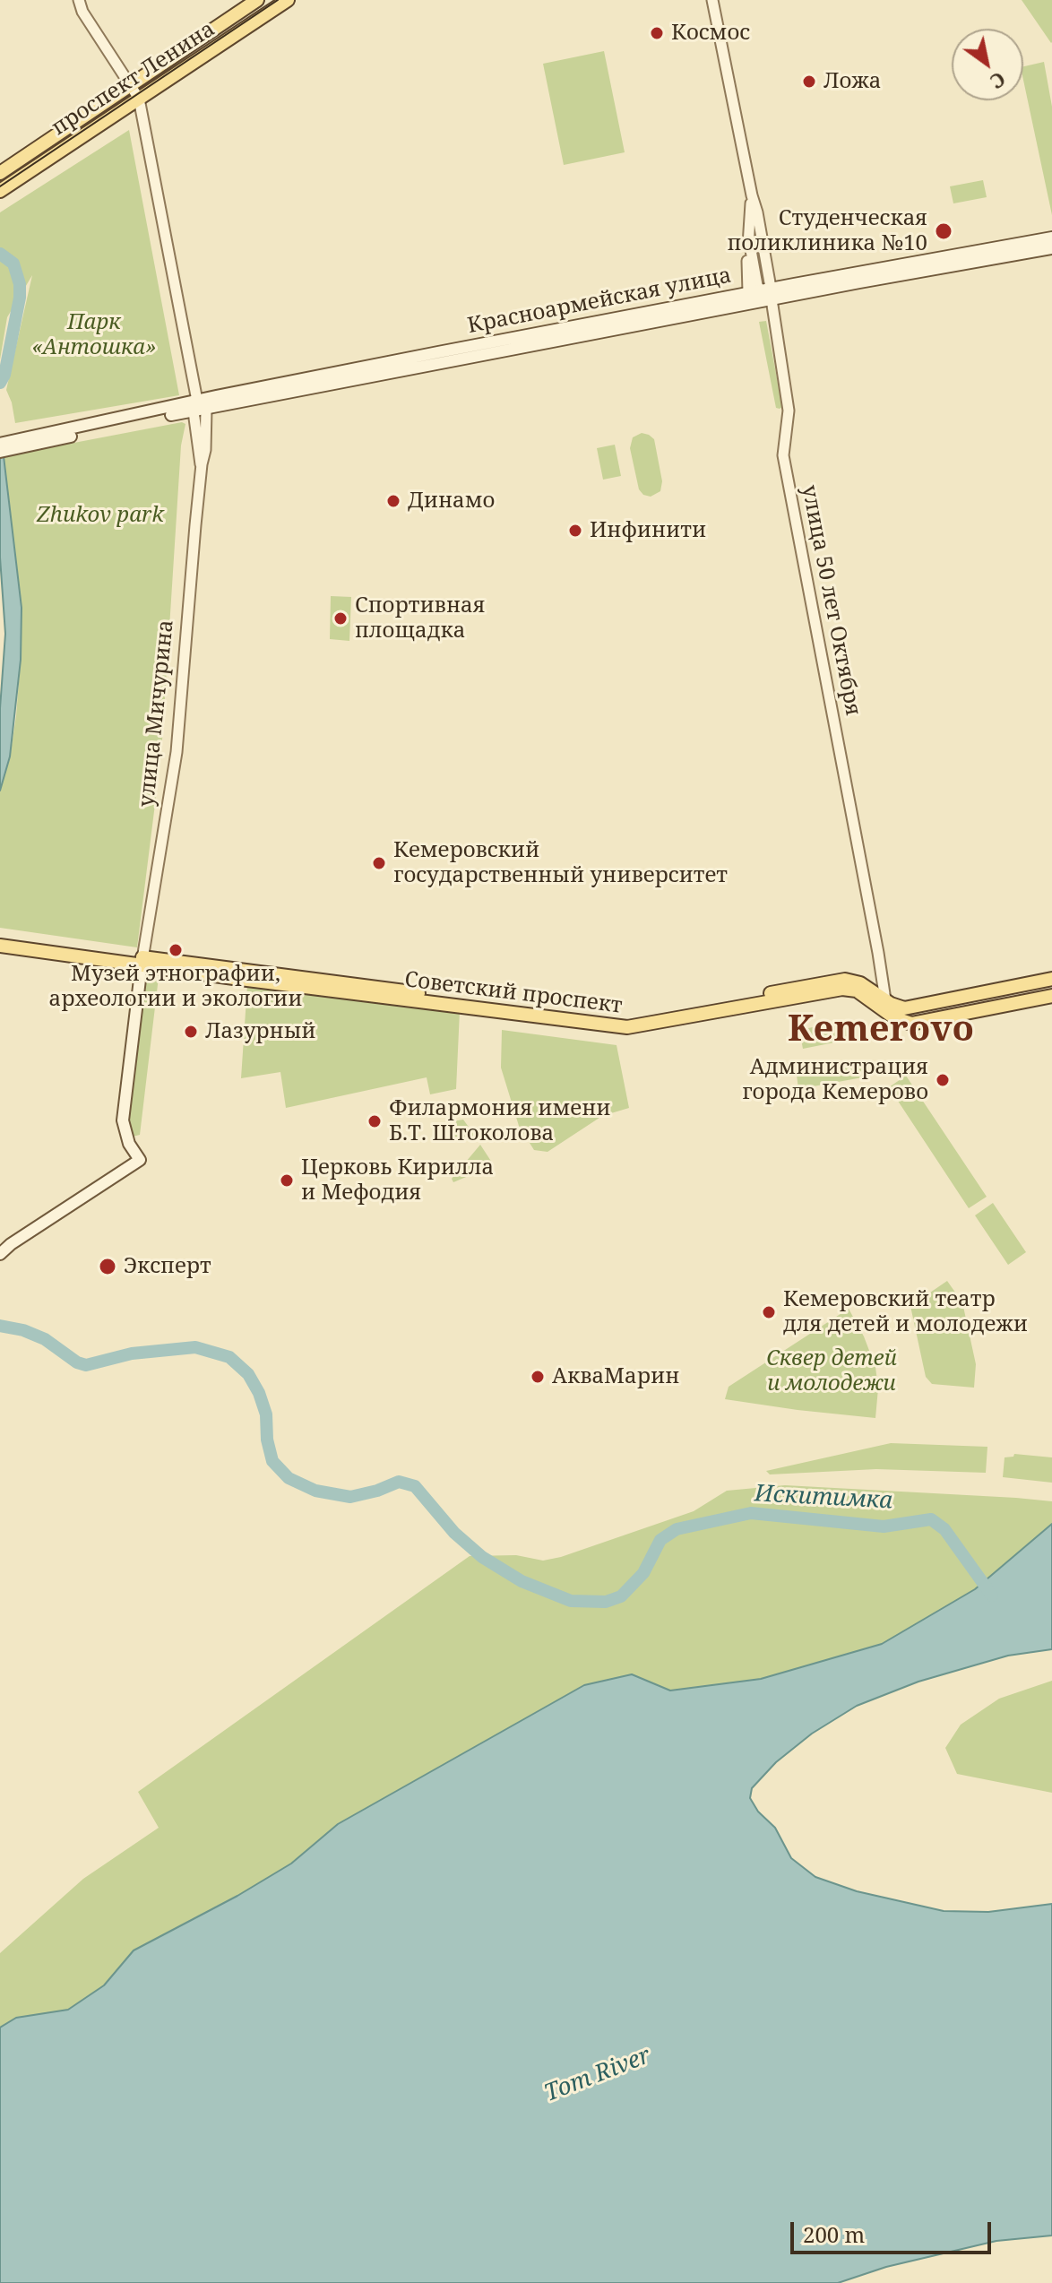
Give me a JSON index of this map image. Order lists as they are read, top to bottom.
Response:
{
  "streets": {
    "main road": ["проспект Ленина", "Красноармейская улица", "Советский проспект"],
    "street": ["улица 50 лет Октября", "улица Мичурина"]
  },
  "crossings": [
    ["проспект Ленина", "улица Мичурина"],
    ["Красноармейская улица", "улица 50 лет Октября"],
    ["Красноармейская улица", "улица Мичурина"],
    ["улица 50 лет Октября", "Советский проспект"],
    ["улица Мичурина", "Советский проспект"]
  ],
  "districts": ["Kemerovo"],
  "water": ["Искитимка", "Tom River"],
  "parks": ["Парк «Антошка»", "Zhukov park", "Сквер детей и молодежи"],
  "places": [
    "Космос",
    "Ложа",
    "Студенческая поликлиника №10",
    "Динамо",
    "Инфинити",
    "Спортивная площадка",
    "Кемеровский государственный университет",
    "Музей этнографии, археологии и экологии",
    "Лазурный",
    "Администрация города Кемерово",
    "Филармония имени Б.Т. Штоколова",
    "Церковь Кирилла и Мефодия",
    "Эксперт",
    "Кемеровский театр для детей и молодежи",
    "АкваМарин"
  ],
  "scale_bar": "200 m",
  "north": "bottom right"
}
